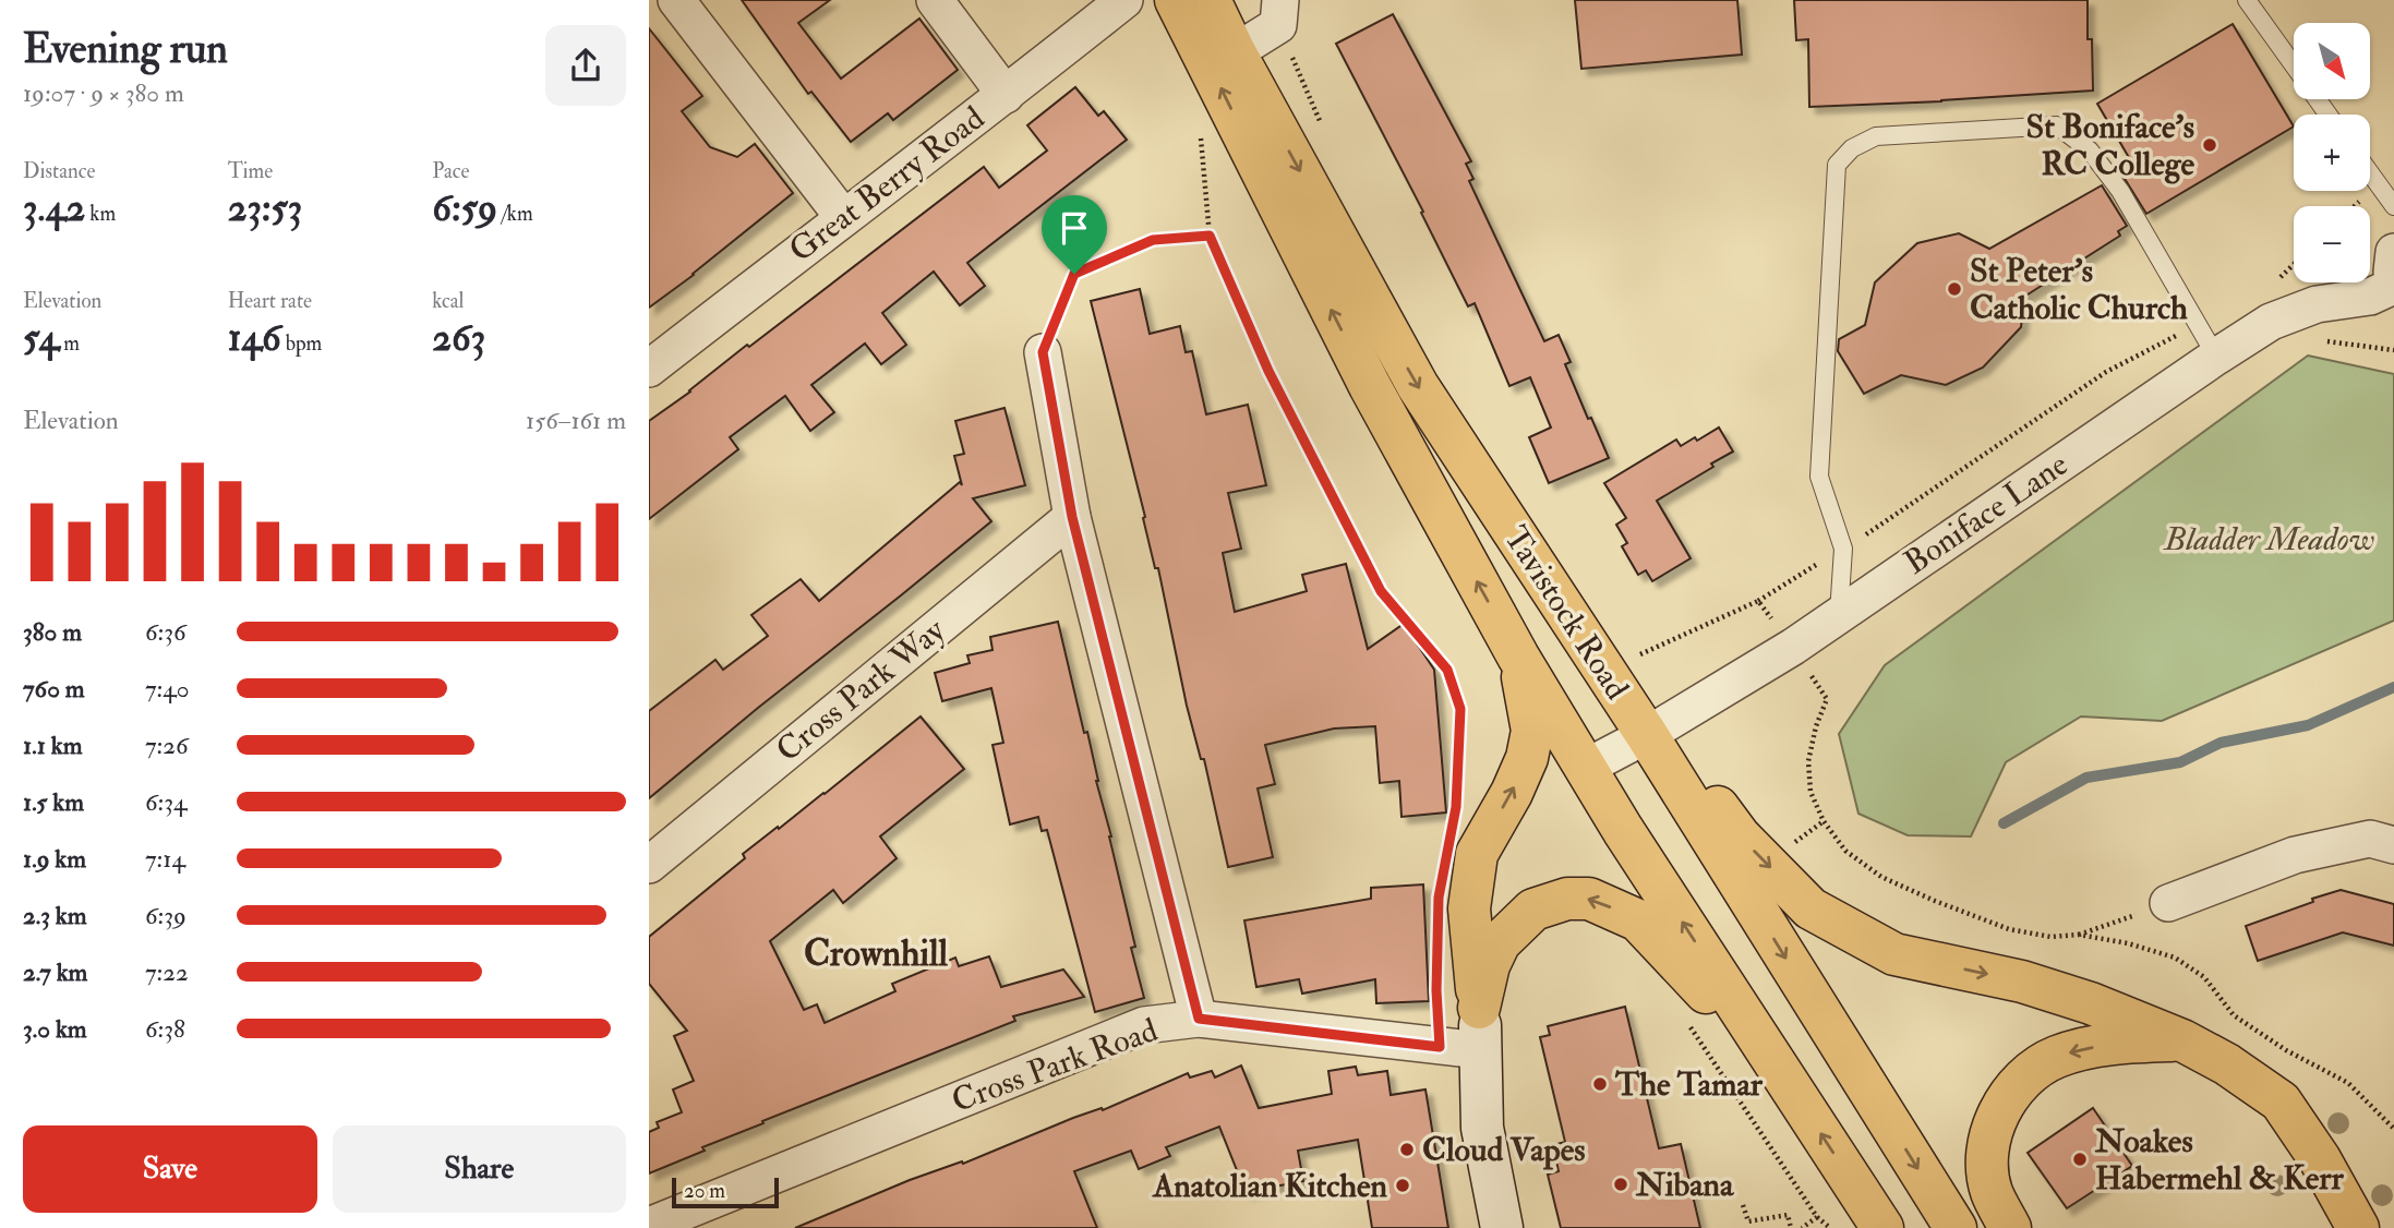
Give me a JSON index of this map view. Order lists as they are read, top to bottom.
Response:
{
  "streets": {
    "highway": ["Tavistock Road"],
    "street": [
      "Great Berry Road",
      "Boniface Lane",
      "Cross Park Way",
      "Cross Park Road"
    ]
  },
  "crossings": [
    ["Boniface Lane", "Tavistock Road"]
  ],
  "districts": ["Crownhill"],
  "parks": ["Bladder Meadow"],
  "places": [
    "St Boniface's RC College",
    "St Peter's Catholic Church",
    "The Tamar",
    "Cloud Vapes",
    "Noakes Habermehl & Kerr",
    "Nibana",
    "Anatolian Kitchen"
  ],
  "scale_bar": "20 m",
  "north": "bottom right",
  "page": {
    "heading": ["Evening run", "19:07 · 9 × 380 m"],
    "map_buttons": ["+", "−"],
    "stats": [
      ["Distance", "3.42 km"],
      ["Time", "23:53"],
      ["Pace", "6:59 /km"],
      ["Elevation", "54 m"],
      ["Heart rate", "146 bpm"],
      ["kcal", "263"]
    ],
    "chart": ["Elevation", "156–161 m"],
    "list": [
      {
        "name": "380 m",
        "note": "6:36"
      },
      {
        "name": "760 m",
        "note": "7:40"
      },
      {
        "name": "1.1 km",
        "note": "7:26"
      },
      {
        "name": "1.5 km",
        "note": "6:34"
      },
      {
        "name": "1.9 km",
        "note": "7:14"
      },
      {
        "name": "2.3 km",
        "note": "6:39"
      },
      {
        "name": "2.7 km",
        "note": "7:22"
      },
      {
        "name": "3.0 km",
        "note": "6:38"
      }
    ],
    "buttons": ["Save", "Share"],
    "scale": "20 m"
  }
}
